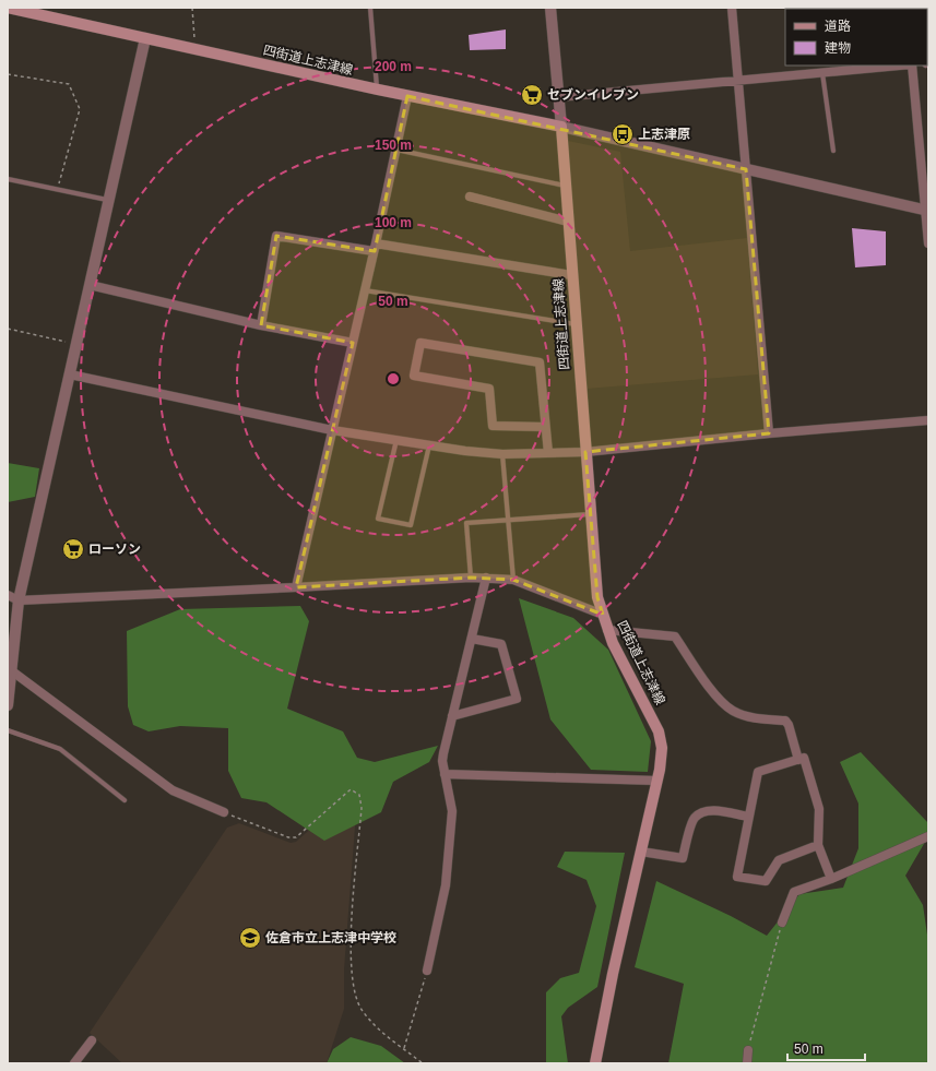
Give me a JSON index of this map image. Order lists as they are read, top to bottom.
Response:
{
  "streets": {
    "main road": ["四街道上志津線"]
  },
  "places": {
    "supermarket": ["セブンイレブン", "ローソン"],
    "bus stop": ["上志津原"],
    "school or university": ["佐倉市立上志津中学校"]
  },
  "legend": ["道路", "建物"],
  "scale_bar": "50 m",
  "rings": [
    "200 m",
    "150 m",
    "100 m",
    "50 m"
  ]
}
